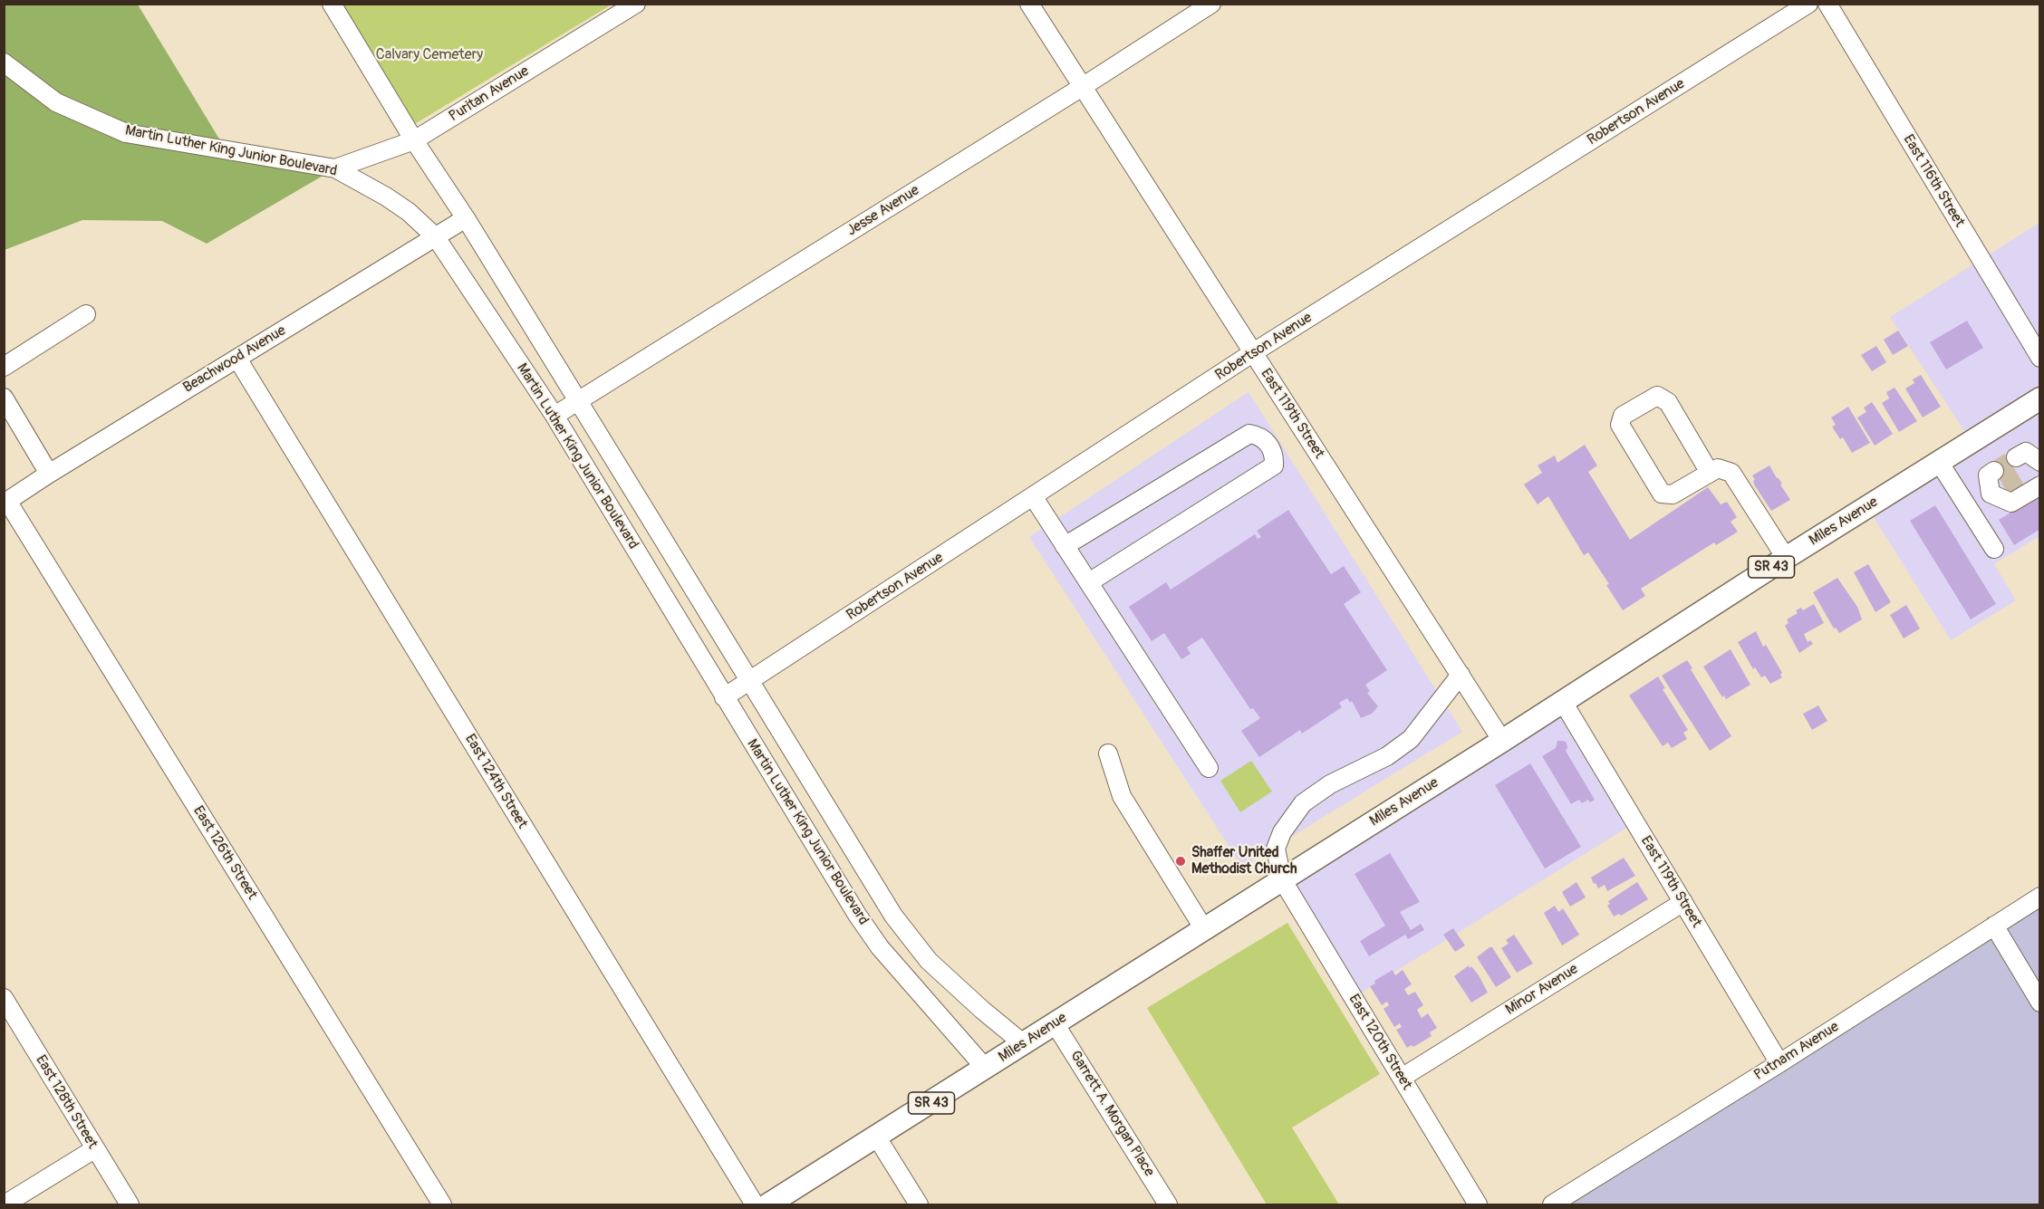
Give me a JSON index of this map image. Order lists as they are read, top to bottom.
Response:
{
  "streets": {
    "main road": ["Miles Avenue", "SR 43"],
    "street": [
      "Puritan Avenue",
      "Robertson Avenue",
      "Martin Luther King Junior Boulevard",
      "East 116th Street",
      "Jesse Avenue",
      "Beachwood Avenue",
      "East 119th Street",
      "East 124th Street",
      "East 126th Street",
      "Minor Avenue",
      "East 120th Street",
      "Putnam Avenue",
      "East 128th Street",
      "Garrett A. Morgan Place"
    ]
  },
  "crossings": [
    ["Puritan Avenue", "Martin Luther King Junior Boulevard"],
    ["Robertson Avenue", "Martin Luther King Junior Boulevard"],
    ["Robertson Avenue", "East 119th Street"],
    ["Martin Luther King Junior Boulevard", "Jesse Avenue"],
    ["Martin Luther King Junior Boulevard", "Beachwood Avenue"],
    ["Martin Luther King Junior Boulevard", "Miles Avenue"],
    ["Jesse Avenue", "East 119th Street"],
    ["Beachwood Avenue", "East 124th Street"],
    ["Beachwood Avenue", "East 126th Street"],
    ["East 119th Street", "Miles Avenue"],
    ["East 119th Street", "Minor Avenue"],
    ["East 119th Street", "East 120th Street"],
    ["East 119th Street", "Putnam Avenue"],
    ["Miles Avenue", "East 120th Street"],
    ["Miles Avenue", "Garrett A. Morgan Place"],
    ["Minor Avenue", "East 120th Street"]
  ],
  "parks": ["Calvary Cemetery"],
  "places": ["Shaffer United Methodist Church"]
}
